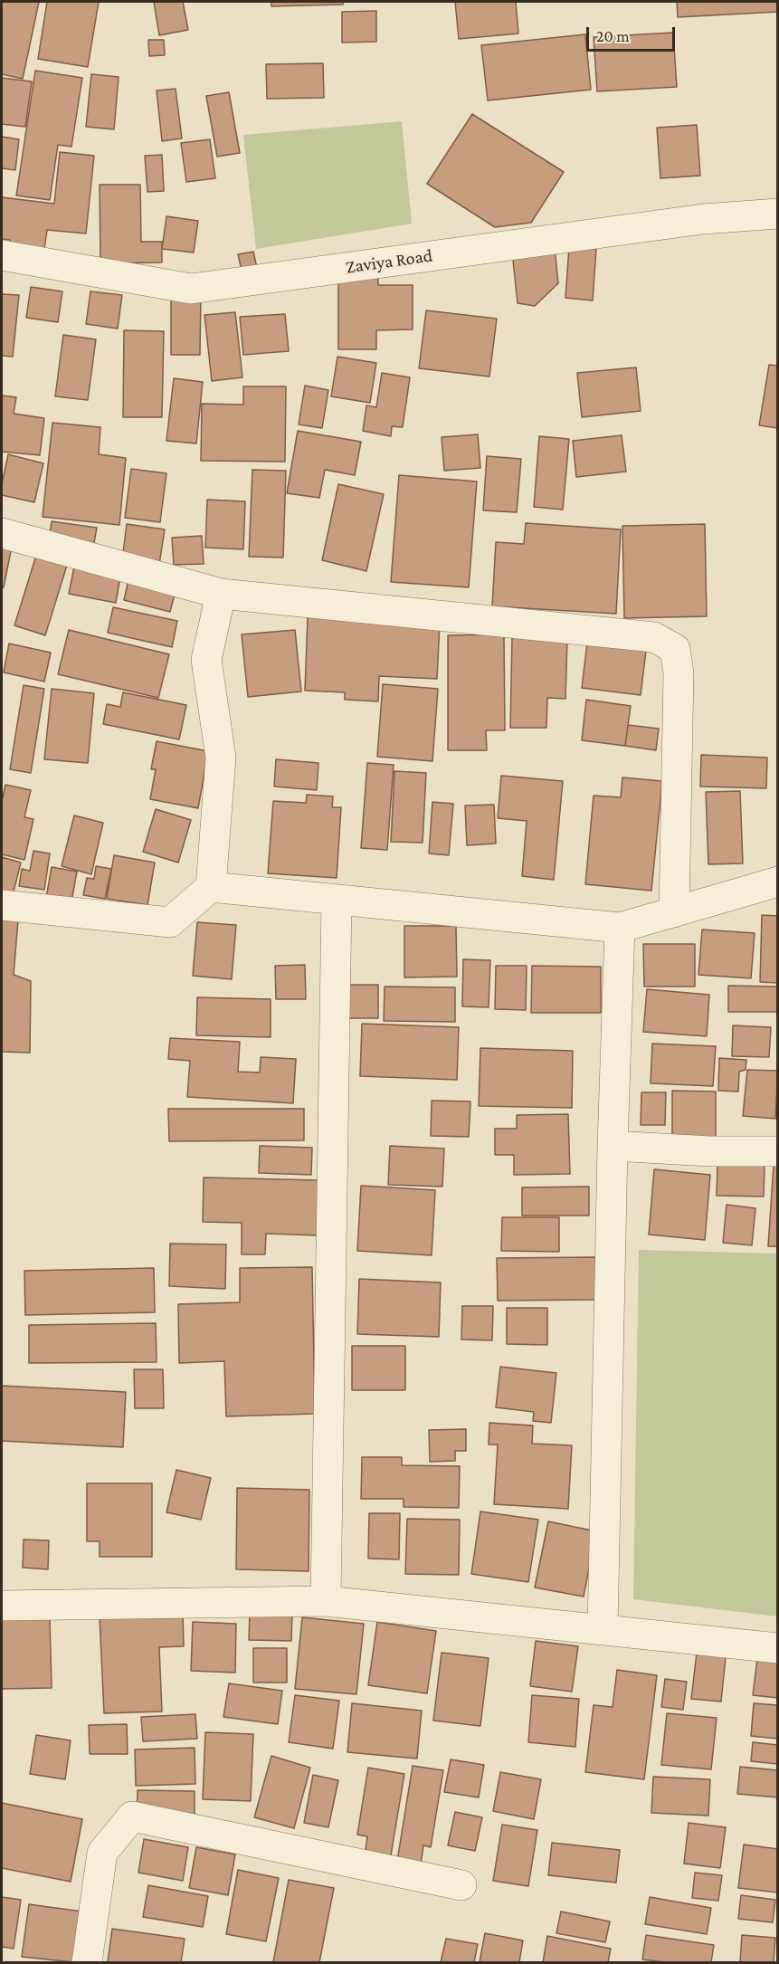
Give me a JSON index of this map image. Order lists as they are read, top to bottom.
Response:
{
  "streets": {
    "street": ["Zaviya Road"]
  },
  "scale_bar": "20 m"
}
